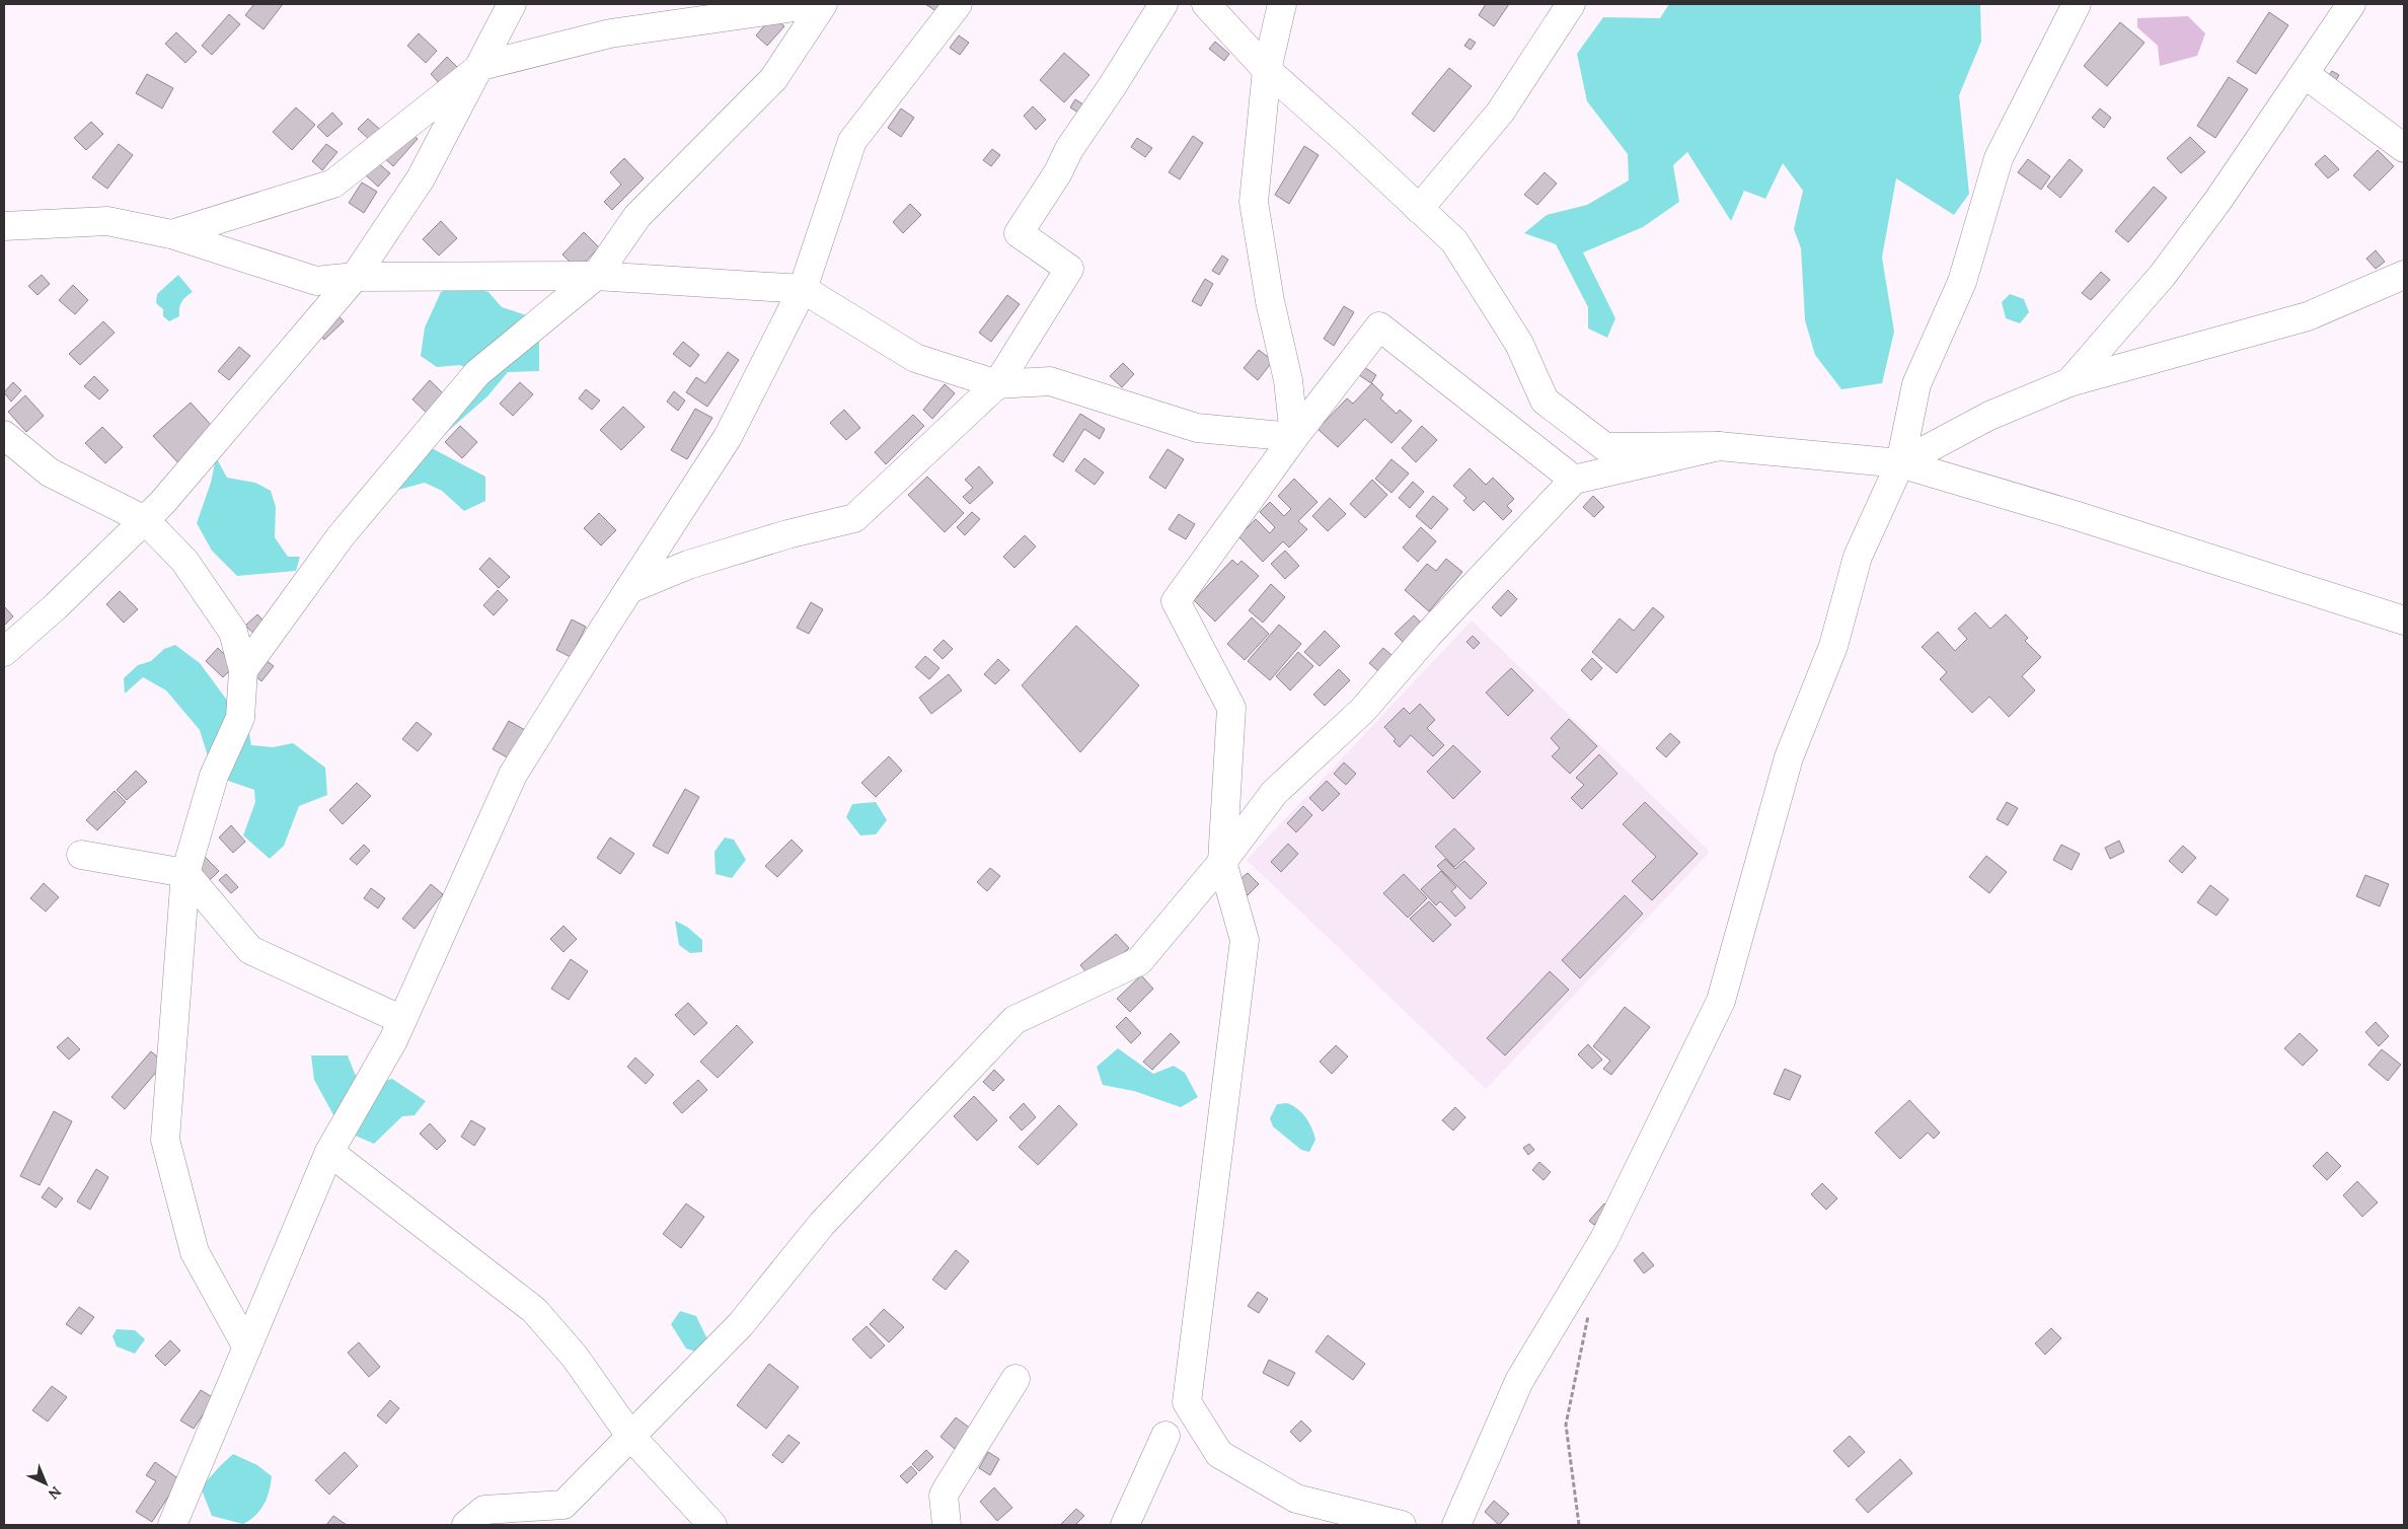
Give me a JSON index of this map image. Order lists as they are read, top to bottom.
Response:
{
  "north": "bottom right"
}
